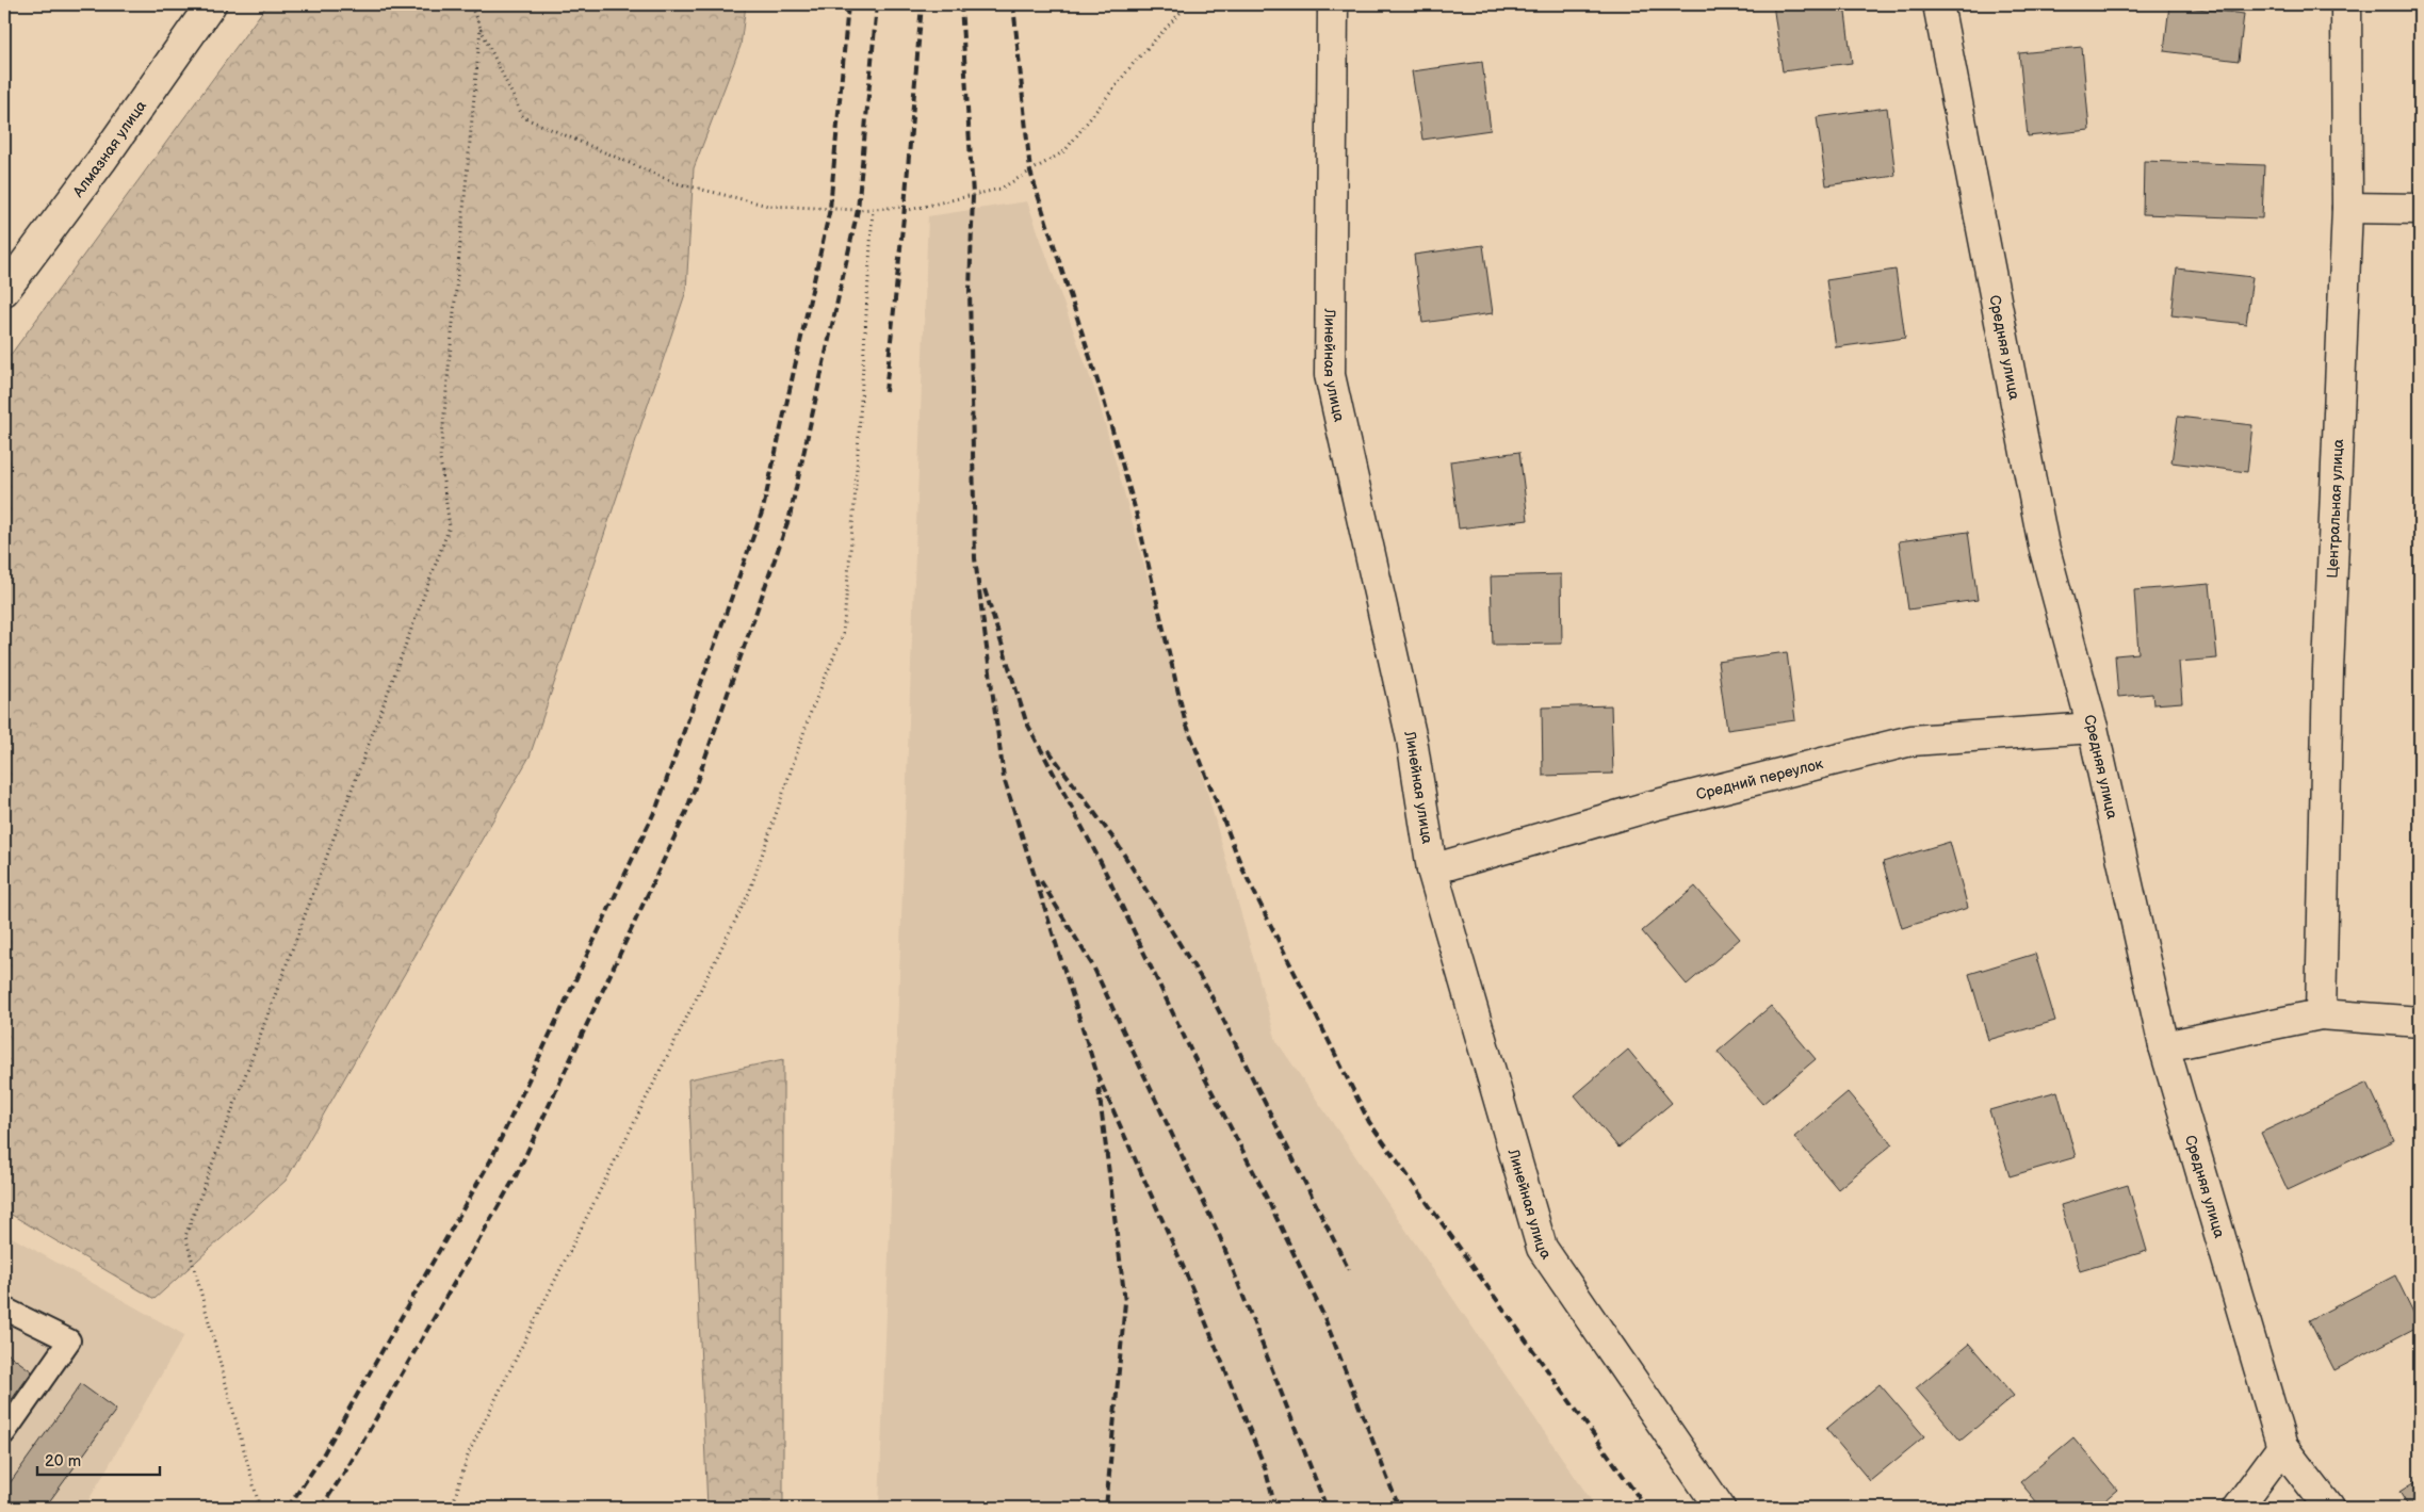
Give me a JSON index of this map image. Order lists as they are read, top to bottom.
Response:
{
  "streets": {
    "street": [
      "Алмазная улица",
      "Средняя улица",
      "Линейная улица",
      "Центральная улица",
      "Средний переулок"
    ]
  },
  "crossings": [
    ["Средняя улица", "Средний переулок"],
    ["Линейная улица", "Средний переулок"]
  ],
  "scale_bar": "20 m"
}
